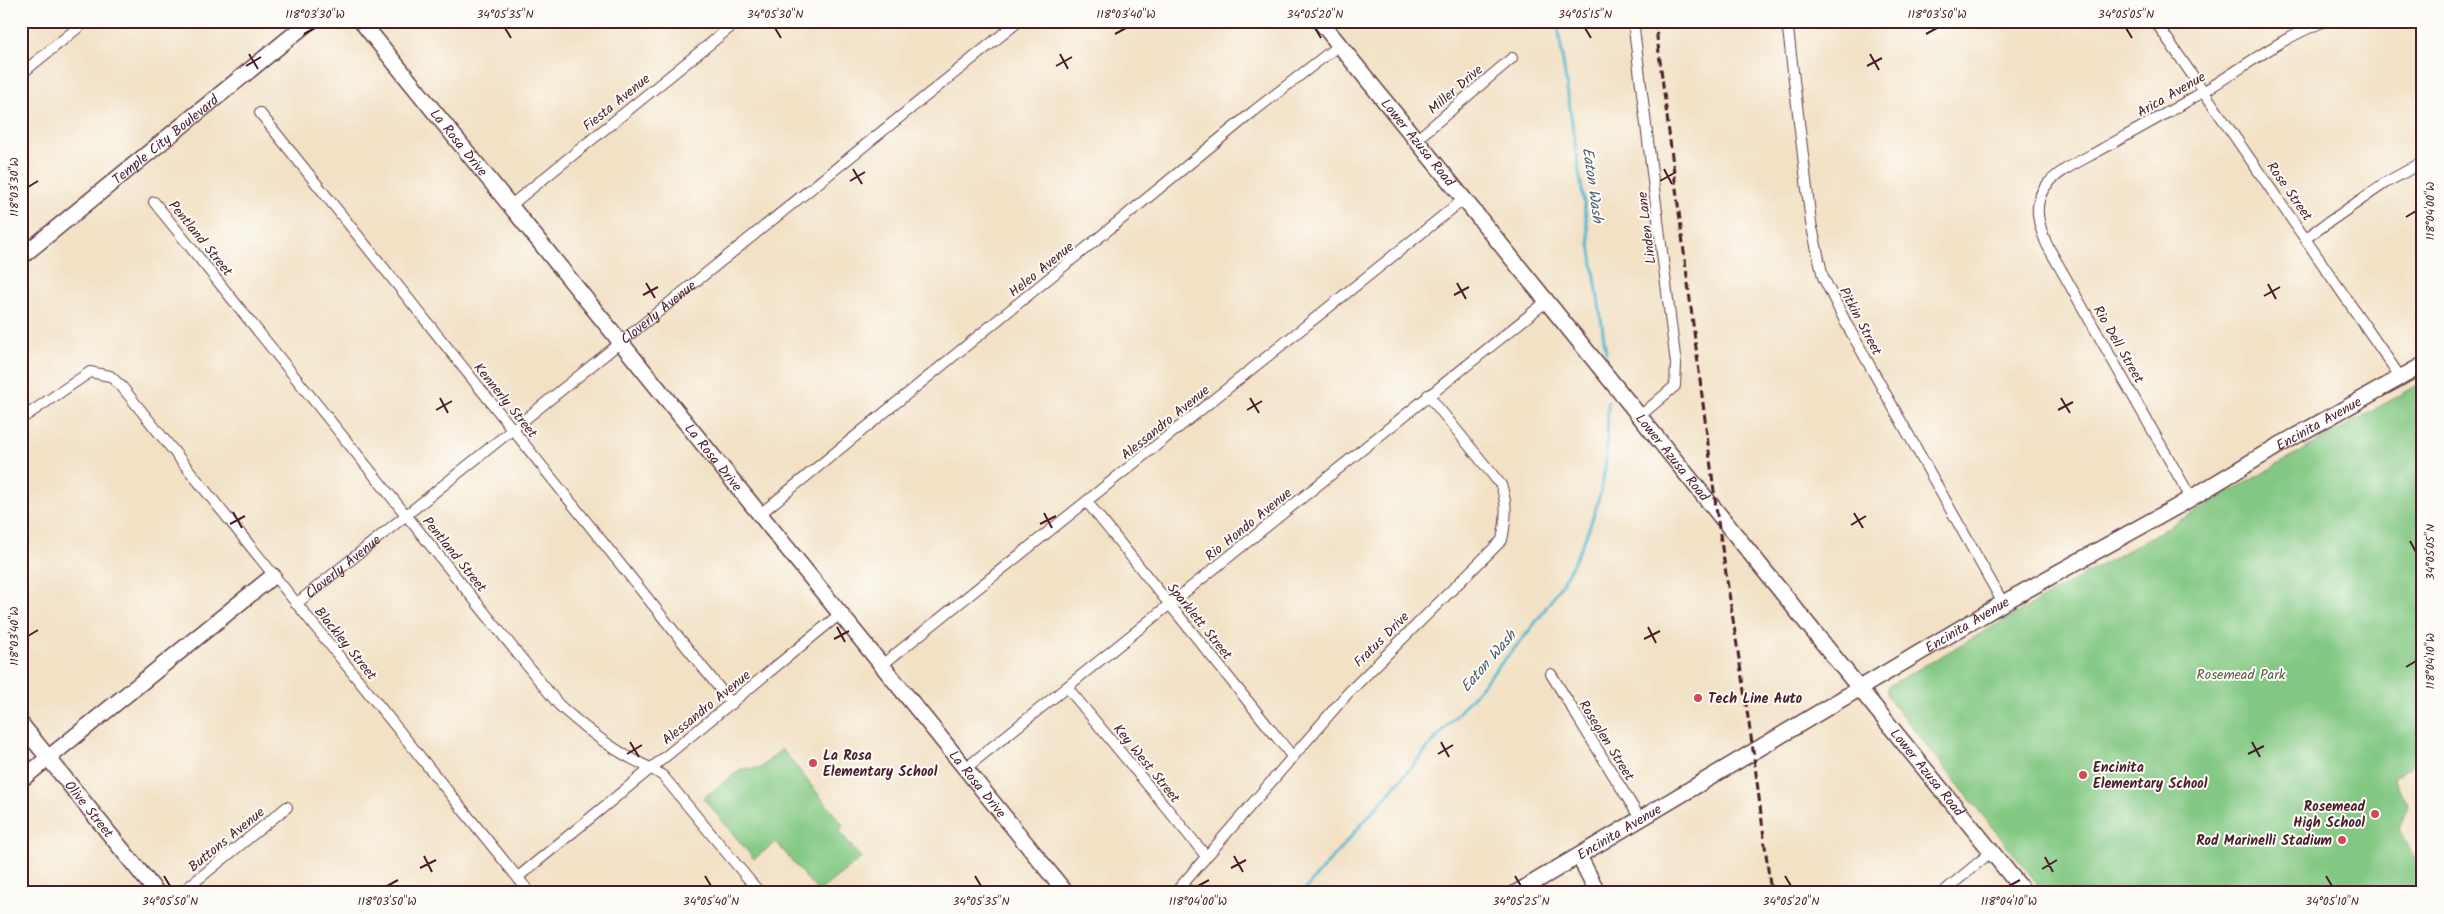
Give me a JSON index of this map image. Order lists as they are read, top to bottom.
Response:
{
  "streets": {
    "street": [
      "Miller Drive",
      "Arica Avenue",
      "Fiesta Avenue",
      "Temple City Boulevard",
      "La Rosa Drive",
      "Lower Azusa Road",
      "Rose Street",
      "Linden Lane",
      "Pentland Street",
      "Heleo Avenue",
      "Cloverly Avenue",
      "Pitkin Street",
      "Rio Dell Street",
      "Kennerly Street",
      "Alessandro Avenue",
      "Encinita Avenue",
      "Rio Hondo Avenue",
      "Sparklett Street",
      "Fratus Drive",
      "Blackley Street",
      "Roseglen Street",
      "Key West Street",
      "Olive Street",
      "Buttons Avenue"
    ]
  },
  "crossings": [
    ["Miller Drive", "Lower Azusa Road"],
    ["Arica Avenue", "Rose Street"],
    ["Arica Avenue", "Rio Dell Street"],
    ["Fiesta Avenue", "La Rosa Drive"],
    ["La Rosa Drive", "Heleo Avenue"],
    ["La Rosa Drive", "Cloverly Avenue"],
    ["La Rosa Drive", "Alessandro Avenue"],
    ["La Rosa Drive", "Rio Hondo Avenue"],
    ["Lower Azusa Road", "Linden Lane"],
    ["Lower Azusa Road", "Heleo Avenue"],
    ["Lower Azusa Road", "Alessandro Avenue"],
    ["Lower Azusa Road", "Encinita Avenue"],
    ["Lower Azusa Road", "Rio Hondo Avenue"],
    ["Rose Street", "Encinita Avenue"],
    ["Pentland Street", "Cloverly Avenue"],
    ["Pentland Street", "Alessandro Avenue"],
    ["Cloverly Avenue", "Kennerly Street"],
    ["Cloverly Avenue", "Blackley Street"],
    ["Pitkin Street", "Encinita Avenue"],
    ["Rio Dell Street", "Encinita Avenue"],
    ["Kennerly Street", "Alessandro Avenue"],
    ["Alessandro Avenue", "Sparklett Street"],
    ["Alessandro Avenue", "Blackley Street"],
    ["Encinita Avenue", "Roseglen Street"],
    ["Rio Hondo Avenue", "Sparklett Street"],
    ["Rio Hondo Avenue", "Fratus Drive"],
    ["Rio Hondo Avenue", "Key West Street"],
    ["Sparklett Street", "Fratus Drive"],
    ["Fratus Drive", "Key West Street"]
  ],
  "water": ["Eaton Wash"],
  "parks": ["Rosemead Park"],
  "places": [
    "Tech Line Auto",
    "La Rosa Elementary School",
    "Encinita Elementary School",
    "Rosemead High School",
    "Rod Marinelli Stadium"
  ],
  "coordinates": [
    "118°03'30\"W",
    "34°05'35\"N",
    "34°05'30\"N",
    "118°03'40\"W",
    "34°05'20\"N",
    "34°05'15\"N",
    "118°03'50\"W",
    "34°05'05\"N",
    "118°04'00\"W",
    "118°04'10\"W",
    "34°05'50\"N",
    "34°05'40\"N",
    "34°05'25\"N",
    "34°05'10\"N"
  ]
}
